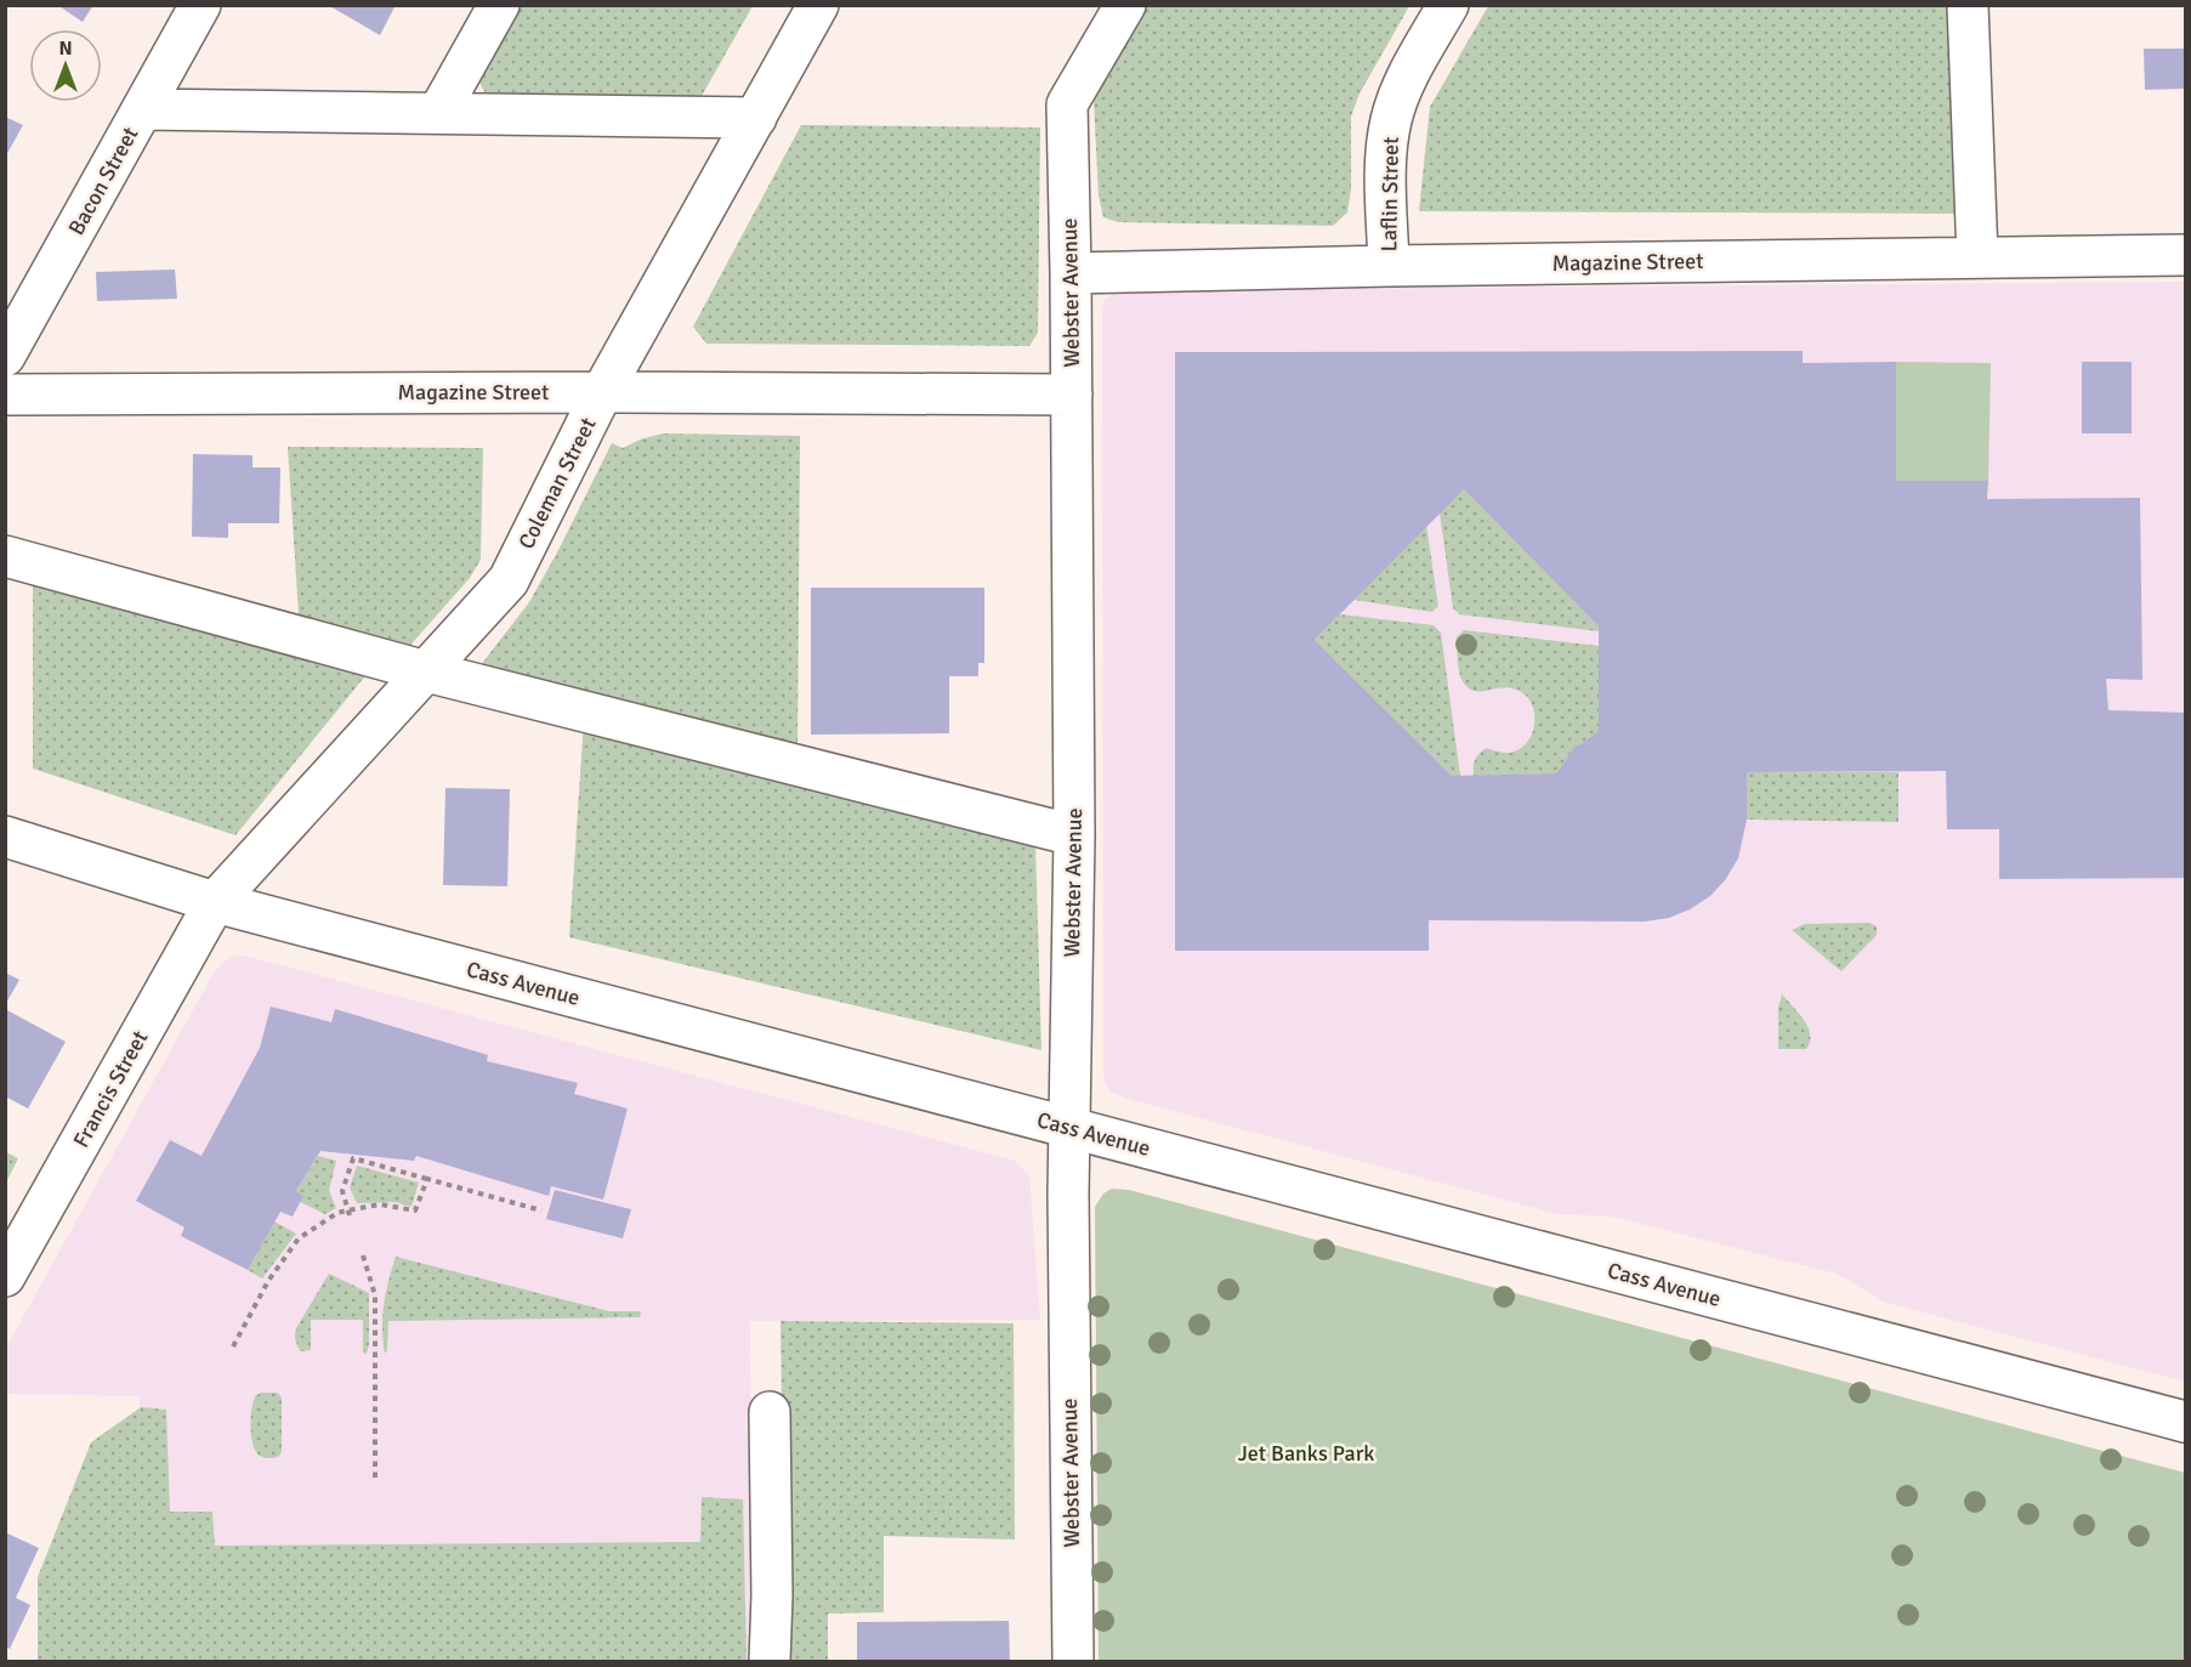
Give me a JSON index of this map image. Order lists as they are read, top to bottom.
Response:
{
  "streets": {
    "street": [
      "Bacon Street",
      "Laflin Street",
      "Magazine Street",
      "Webster Avenue",
      "Coleman Street",
      "Cass Avenue",
      "Francis Street"
    ]
  },
  "crossings": [
    ["Laflin Street", "Magazine Street"],
    ["Magazine Street", "Webster Avenue"],
    ["Magazine Street", "Coleman Street"],
    ["Webster Avenue", "Cass Avenue"],
    ["Coleman Street", "Cass Avenue"],
    ["Coleman Street", "Francis Street"],
    ["Cass Avenue", "Francis Street"]
  ],
  "parks": ["Jet Banks Park"],
  "north": "top"
}
